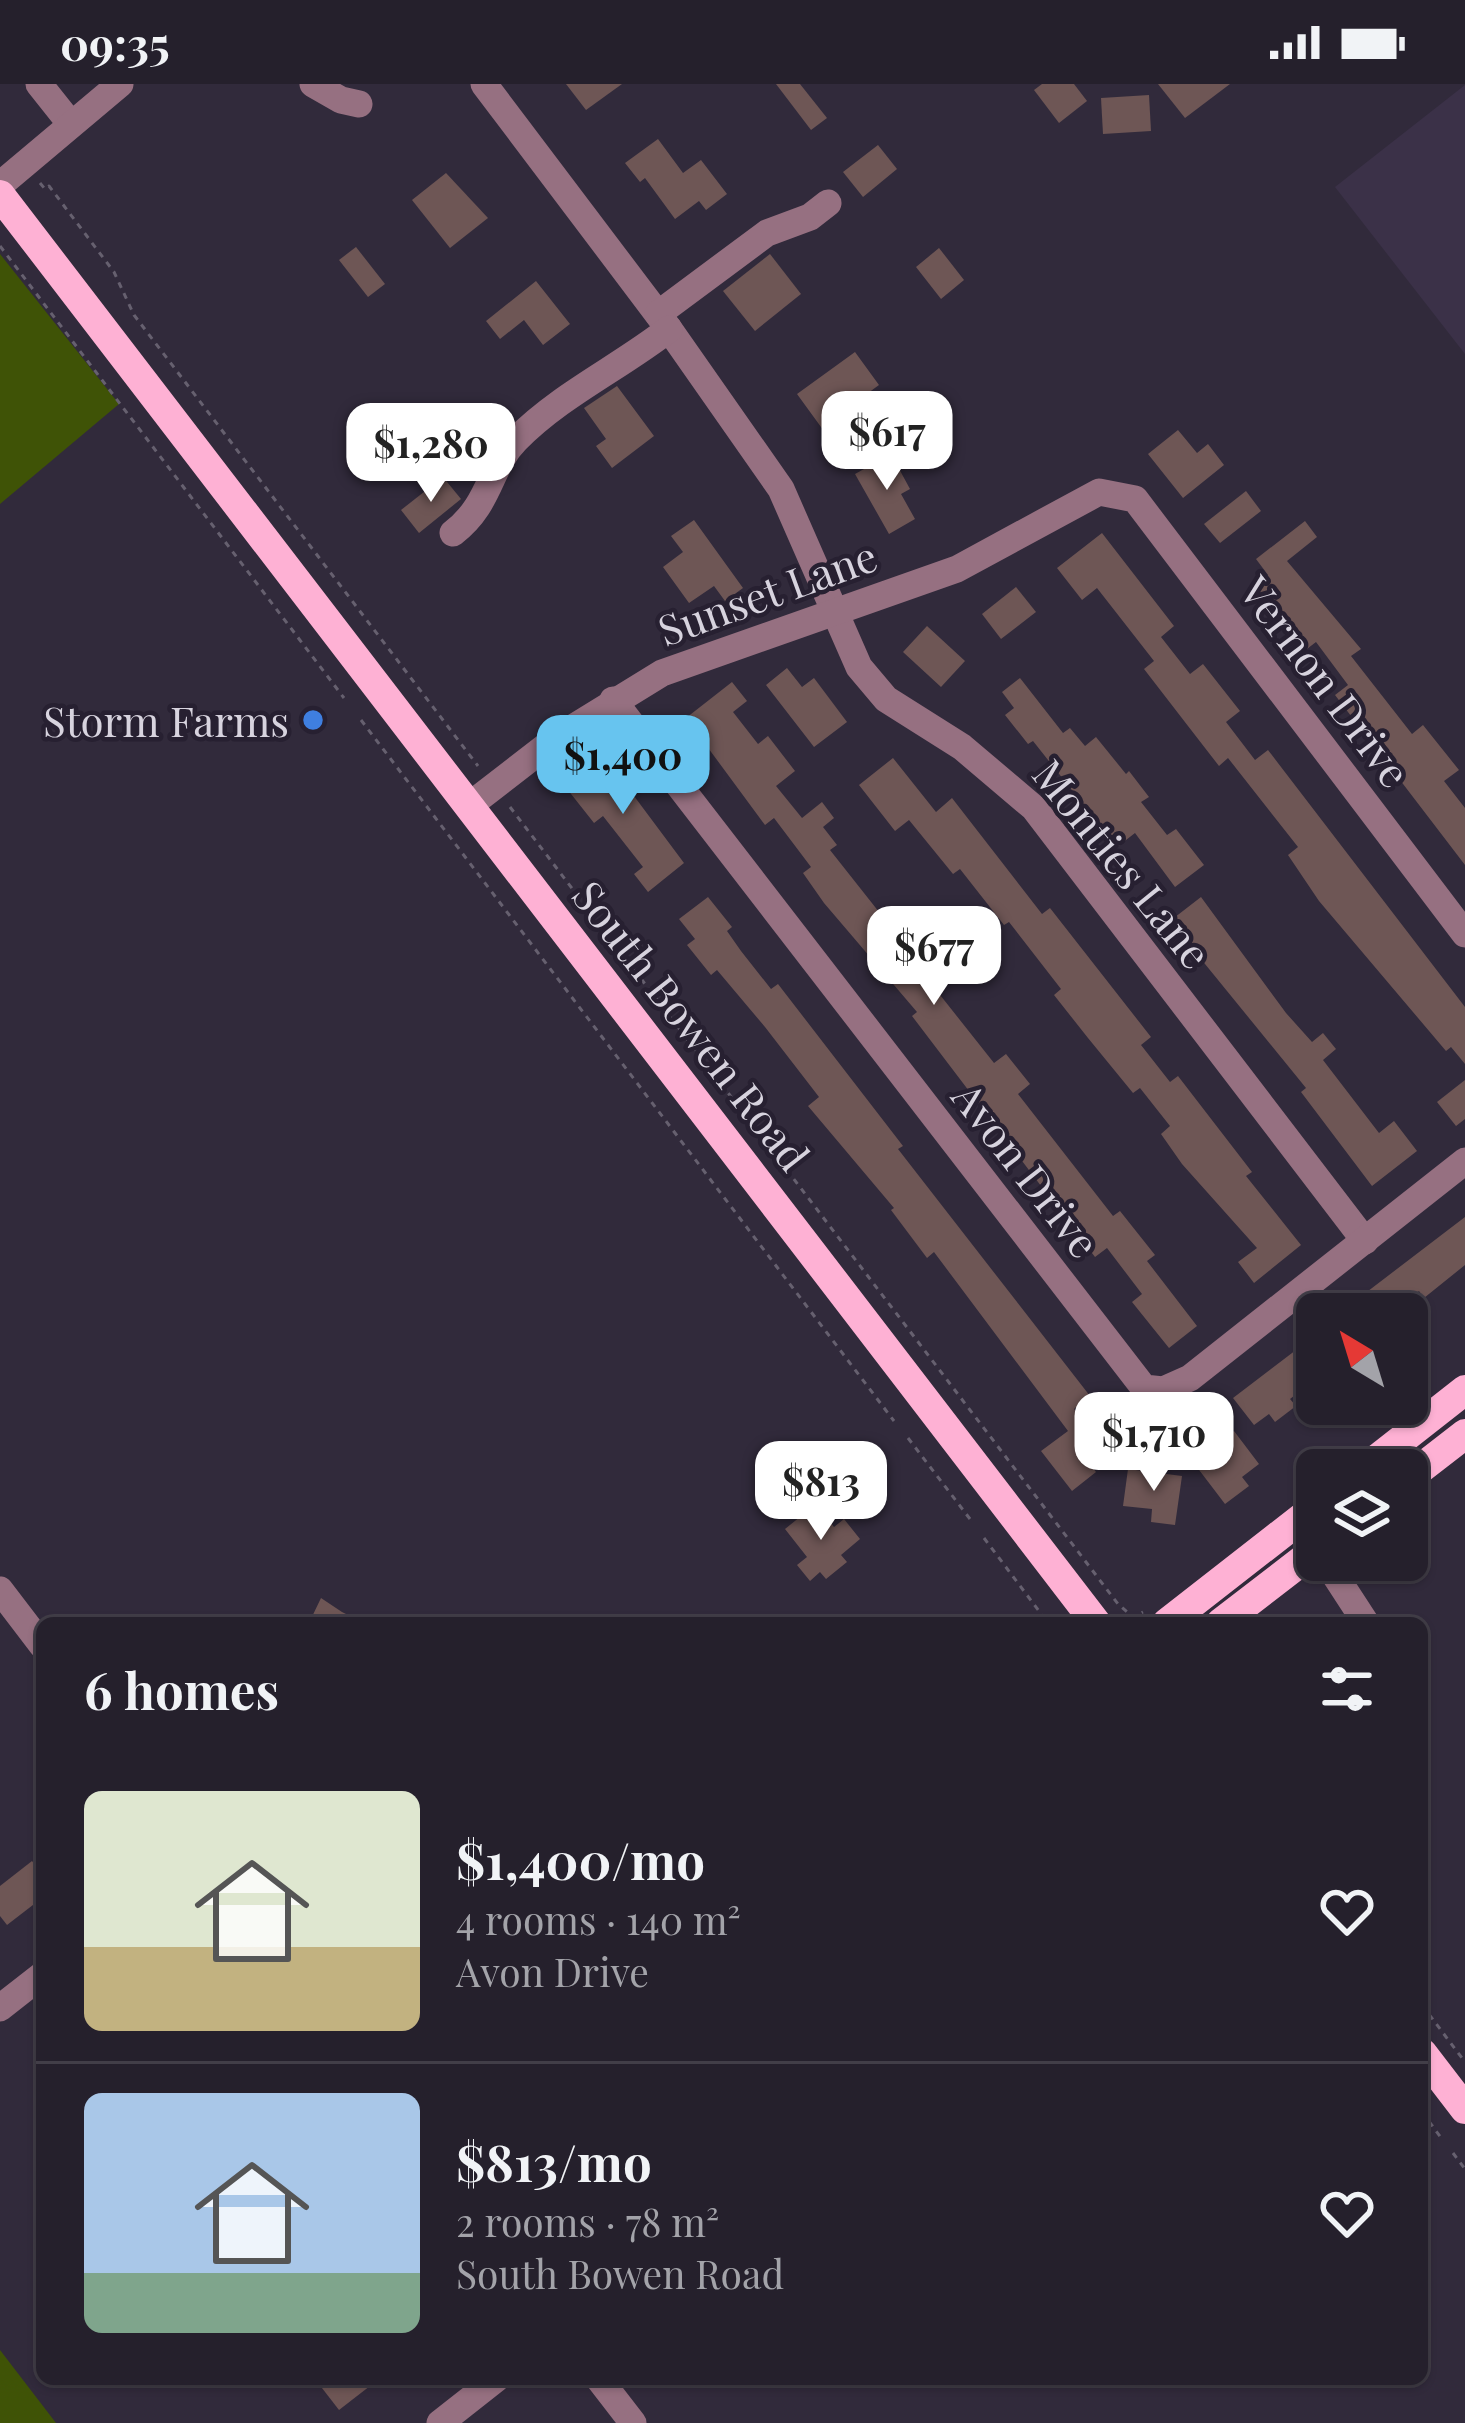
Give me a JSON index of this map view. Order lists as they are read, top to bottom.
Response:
{
  "streets": {
    "main road": ["South Bowen Road"],
    "street": [
      "Sunset Lane",
      "Vernon Drive",
      "Monties Lane",
      "Avon Drive"
    ]
  },
  "crossings": [
    ["Sunset Lane", "Vernon Drive"],
    ["Sunset Lane", "Monties Lane"],
    ["Sunset Lane", "South Bowen Road"],
    ["Sunset Lane", "Avon Drive"],
    ["Monties Lane", "Avon Drive"]
  ],
  "places": ["Storm Farms"],
  "north": "top left",
  "page": {
    "status": "09:35",
    "price": [
      "$617",
      "$1,280",
      "$1,400",
      "$677",
      "$1,710",
      "$813"
    ],
    "heading": "6 homes",
    "list": [
      {
        "name": "$1,400/mo",
        "note": "4 rooms · 140 m² · Avon Drive"
      },
      {
        "name": "$813/mo",
        "note": "2 rooms · 78 m² · South Bowen Road"
      }
    ]
  }
}
